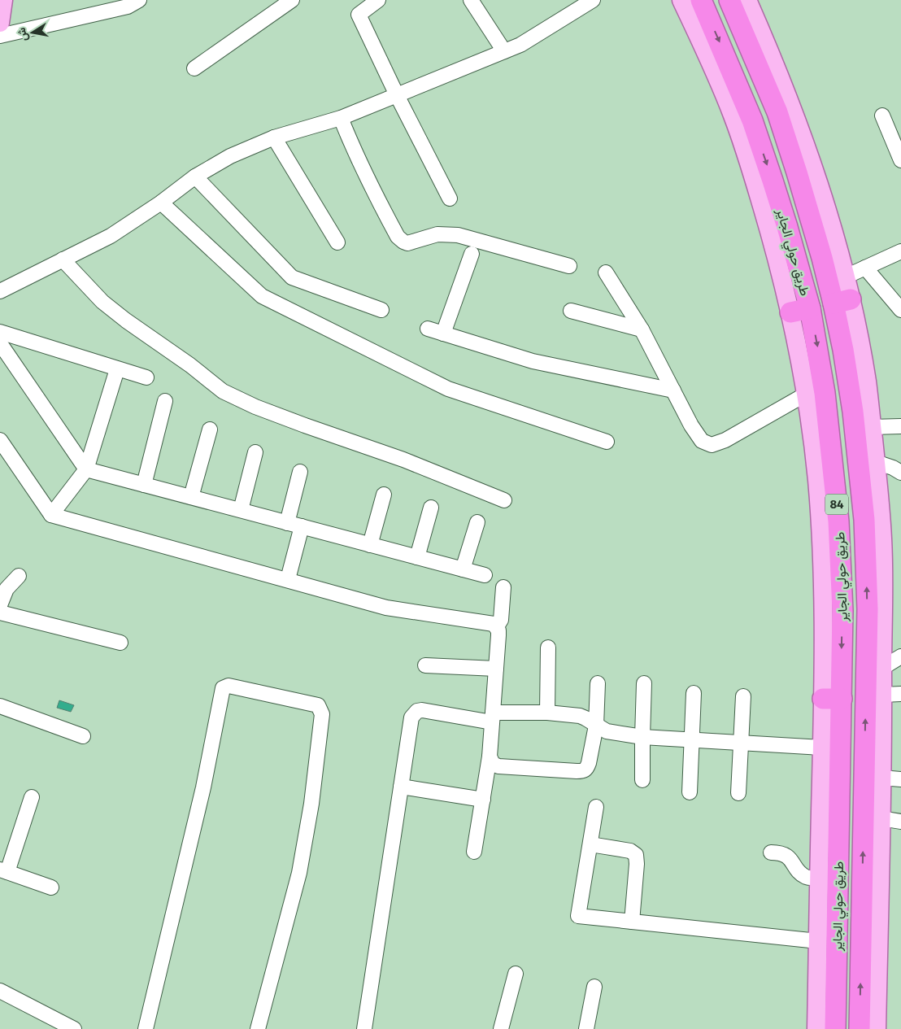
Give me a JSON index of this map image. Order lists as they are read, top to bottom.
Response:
{
  "streets": {
    "highway": ["طريق حولي الجاير", "84"]
  },
  "north": "left"
}
